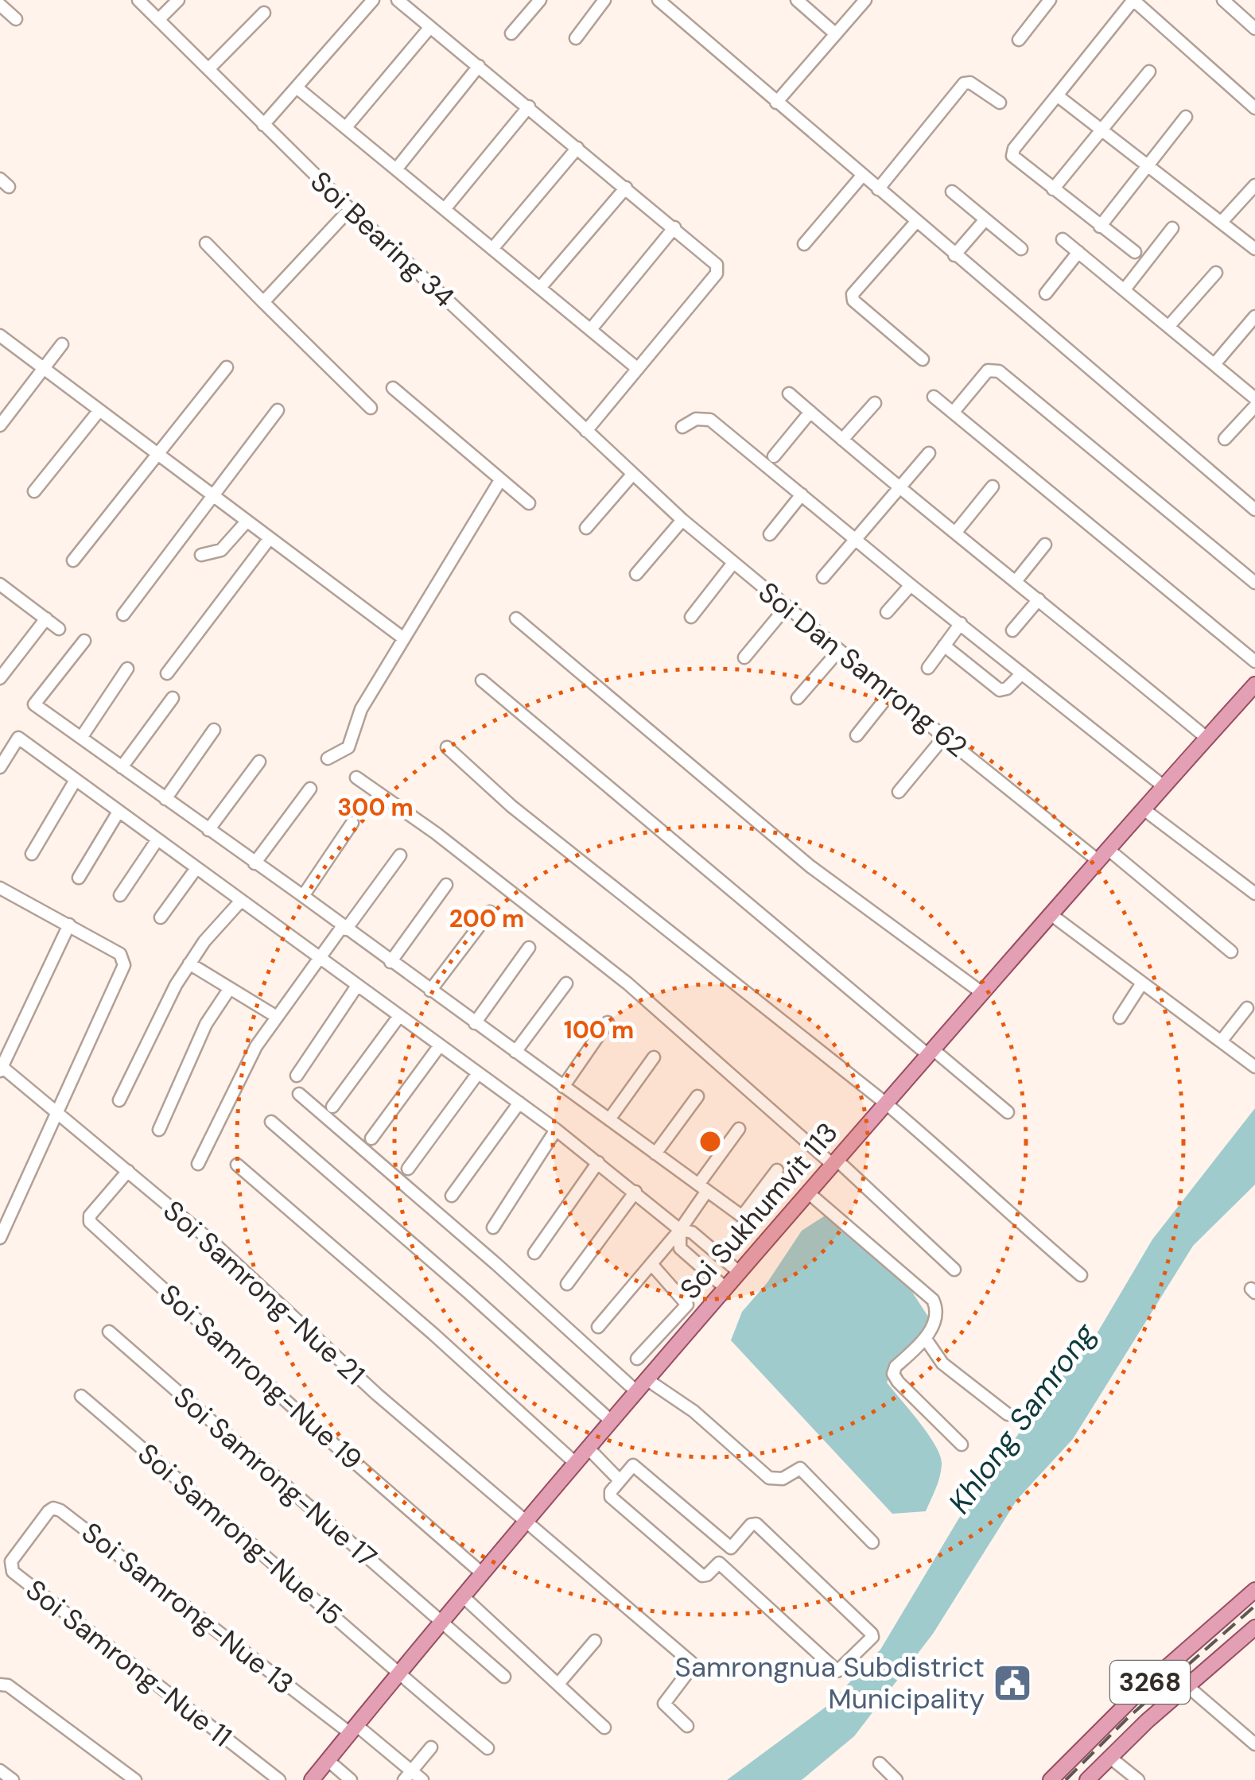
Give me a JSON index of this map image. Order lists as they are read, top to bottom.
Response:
{
  "streets": {
    "main road": ["Soi Sukhumvit 113", "3268"],
    "street": [
      "Soi Bearing 34",
      "Soi Dan Samrong 62",
      "Soi Samrong-Nue 21",
      "Soi Samrong-Nue 19",
      "Soi Samrong-Nue 17",
      "Soi Samrong-Nue 15",
      "Soi Samrong-Nue 13",
      "Soi Samrong-Nue 11"
    ]
  },
  "crossings": [
    ["Soi Bearing 34", "Soi Dan Samrong 62"],
    ["Soi Dan Samrong 62", "Soi Sukhumvit 113"],
    ["Soi Sukhumvit 113", "Soi Samrong-Nue 21"],
    ["Soi Sukhumvit 113", "Soi Samrong-Nue 19"],
    ["Soi Sukhumvit 113", "Soi Samrong-Nue 17"],
    ["Soi Sukhumvit 113", "Soi Samrong-Nue 15"],
    ["Soi Sukhumvit 113", "Soi Samrong-Nue 13"],
    ["Soi Samrong-Nue 21", "Soi Samrong-Nue 19"],
    ["Soi Samrong-Nue 13", "Soi Samrong-Nue 11"]
  ],
  "water": ["Khlong Samrong"],
  "places": {
    "public building": ["Samrongnua Subdistrict Municipality"]
  },
  "rings": ["300 m", "200 m", "100 m"]
}
